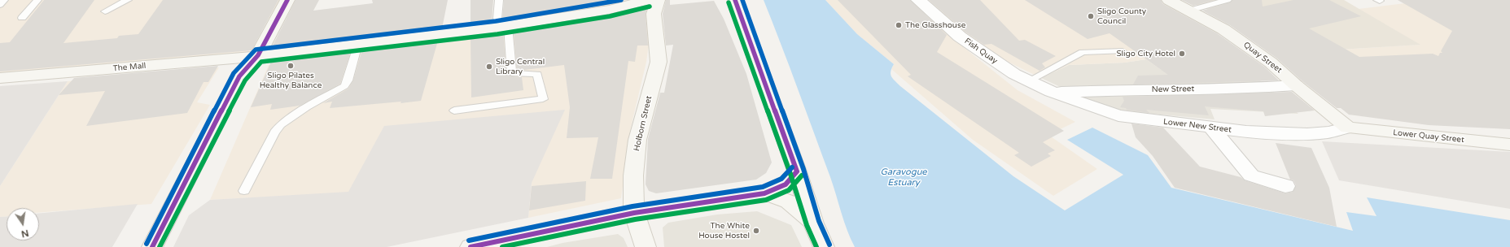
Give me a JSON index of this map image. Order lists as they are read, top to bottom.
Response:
{
  "streets": {
    "street": [
      "Fish Quay",
      "Quay Street",
      "The Mall",
      "New Street",
      "Holborn Street",
      "Lower New Street",
      "Lower Quay Street"
    ]
  },
  "crossings": [
    ["Fish Quay", "New Street"],
    ["Fish Quay", "Lower New Street"],
    ["Quay Street", "New Street"],
    ["Quay Street", "Lower New Street"],
    ["Quay Street", "Lower Quay Street"],
    ["New Street", "Lower New Street"],
    ["Lower New Street", "Lower Quay Street"]
  ],
  "water": ["Garavogue Estuary"],
  "places": [
    "Sligo County Council",
    "The Glasshouse",
    "Sligo City Hotel",
    "Sligo Pilates Healthy Balance",
    "Sligo Central Library",
    "The White House Hostel"
  ],
  "north": "bottom"
}
